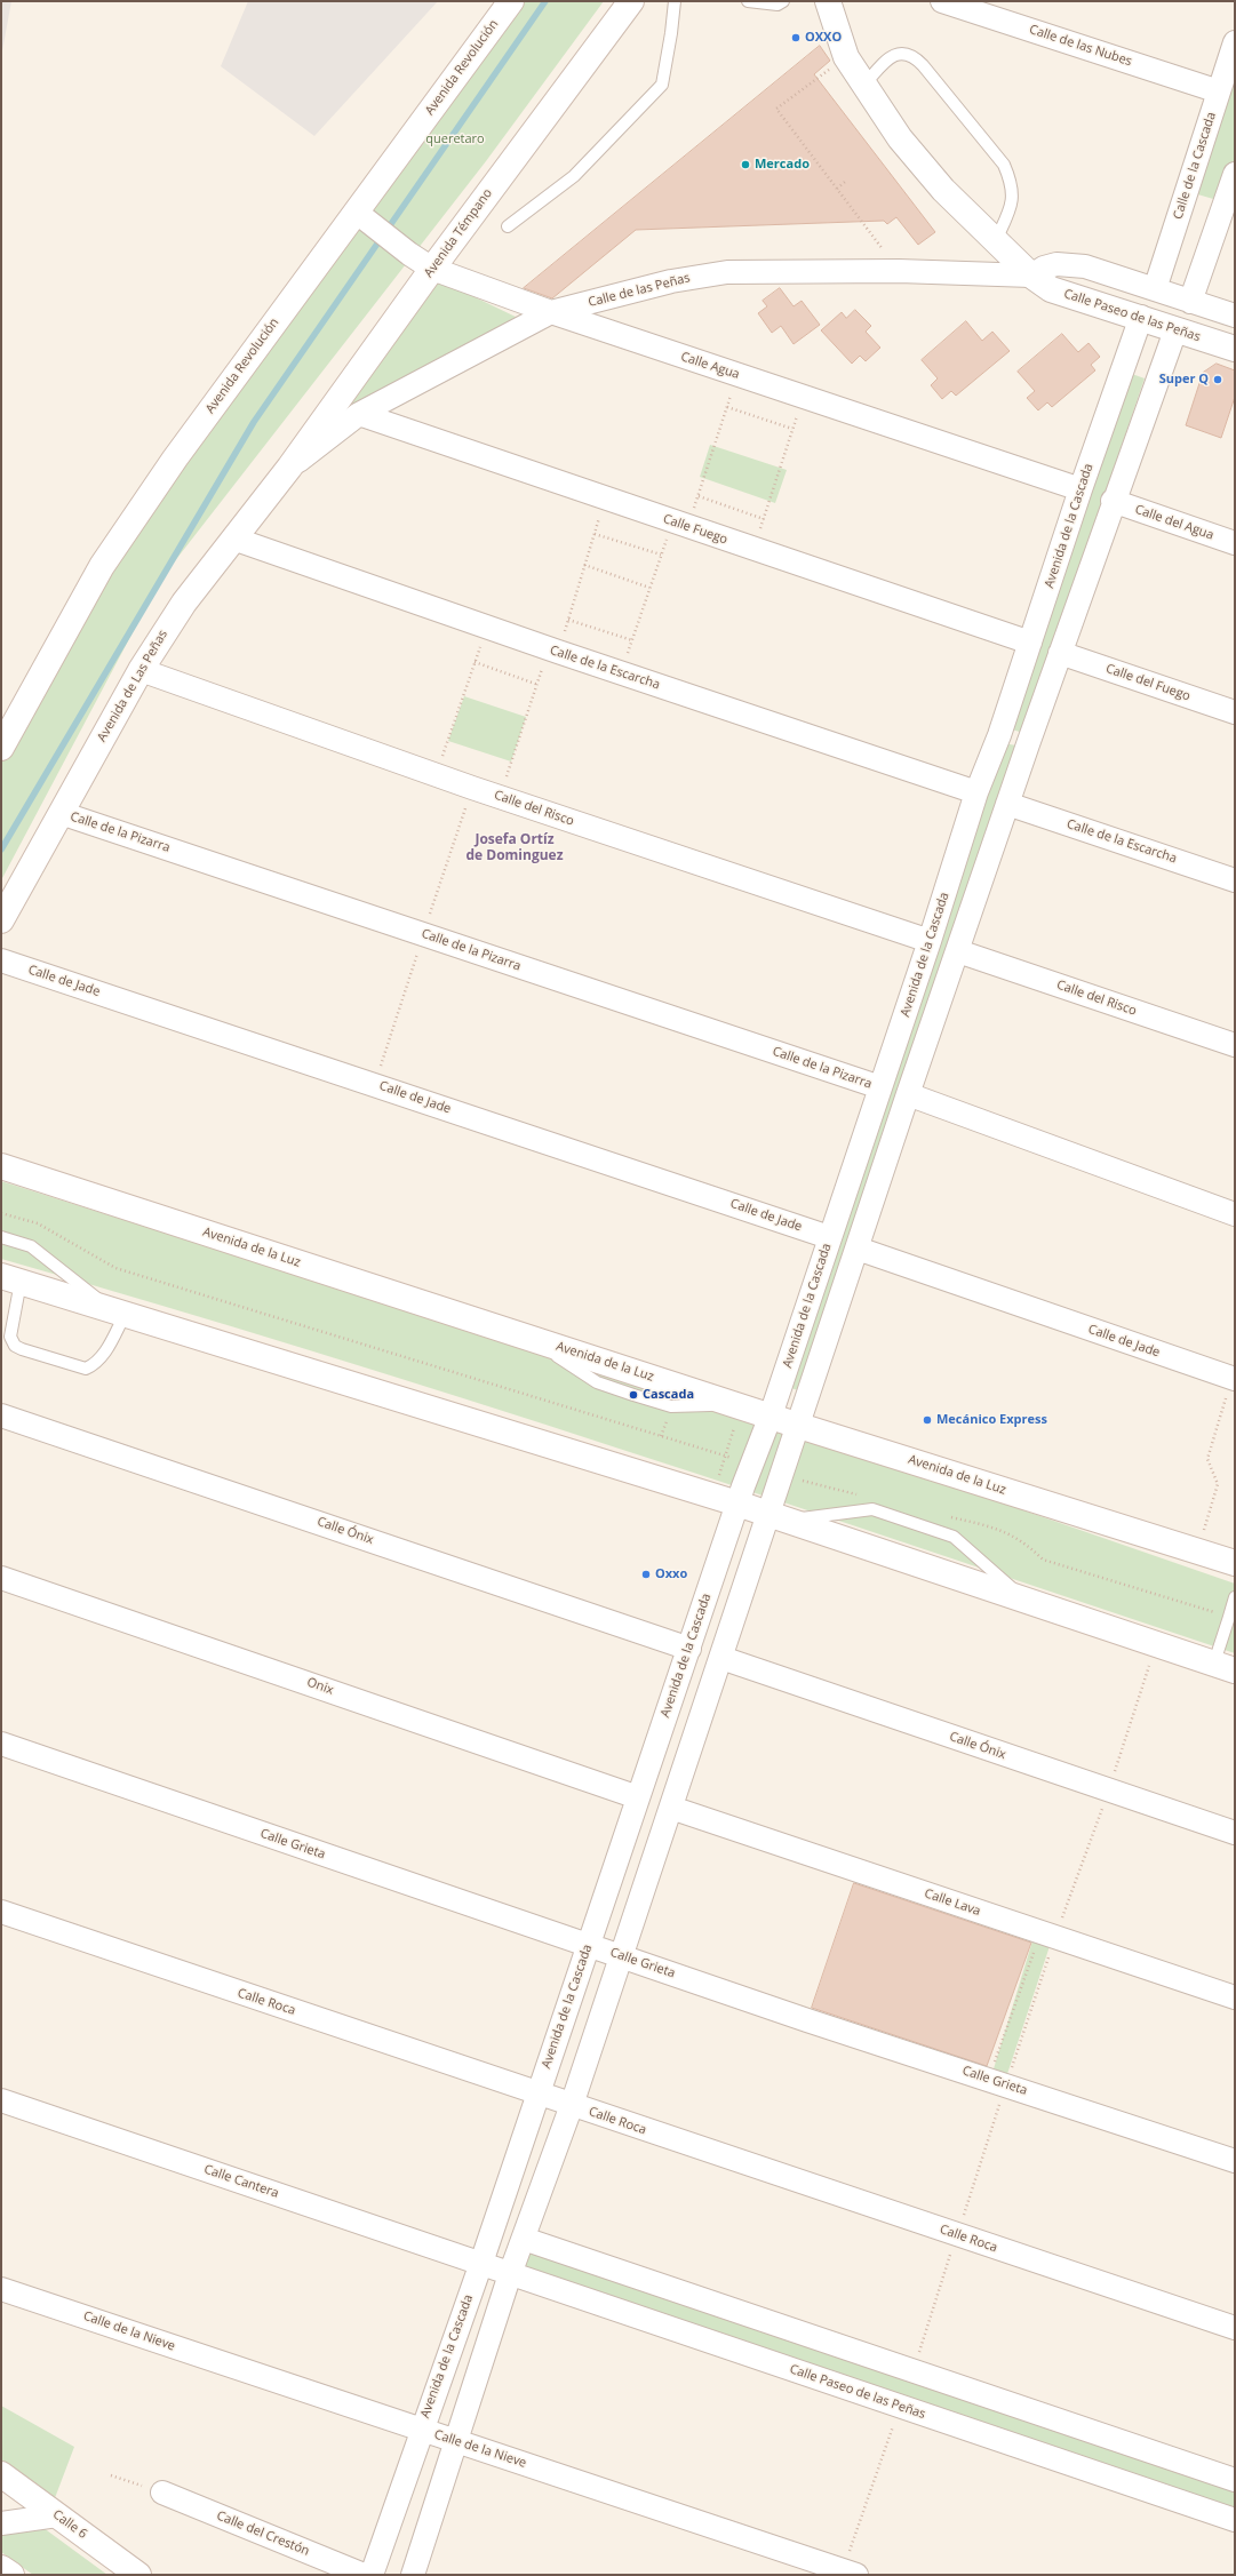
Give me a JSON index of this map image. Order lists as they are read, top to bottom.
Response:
{
  "streets": {
    "main road": [
      "Avenida Revolución",
      "Avenida Témpano",
      "Calle Paseo de las Peñas",
      "Avenida de Las Peñas",
      "Avenida de la Luz",
      "Calle 6"
    ],
    "street": [
      "Calle de las Nubes",
      "Calle de la Cascada",
      "Calle de las Peñas",
      "Calle Agua",
      "Calle del Agua",
      "Avenida de la Cascada",
      "Calle Fuego",
      "Calle de la Escarcha",
      "Calle del Fuego",
      "Calle del Risco",
      "Calle de la Pizarra",
      "Calle de Jade",
      "Calle Ónix",
      "Onix",
      "Calle Grieta",
      "Calle Lava",
      "Calle Roca",
      "Calle Cantera",
      "Calle de la Nieve",
      "Calle del Crestón"
    ]
  },
  "crossings": [
    ["Calle de las Nubes", "Calle de la Cascada"],
    ["Avenida Revolución", "Calle Agua"],
    ["Avenida Témpano", "Calle de las Peñas"],
    ["Avenida Témpano", "Calle Agua"],
    ["Avenida Témpano", "Avenida de Las Peñas"],
    ["Calle de las Peñas", "Calle Paseo de las Peñas"],
    ["Calle de las Peñas", "Calle Agua"],
    ["Calle de las Peñas", "Calle Fuego"],
    ["Calle de las Peñas", "Avenida de Las Peñas"],
    ["Calle Paseo de las Peñas", "Avenida de la Cascada"],
    ["Calle Paseo de las Peñas", "Calle Cantera"],
    ["Calle Agua", "Avenida de la Cascada"],
    ["Avenida de la Cascada", "Calle Fuego"],
    ["Avenida de la Cascada", "Calle de la Escarcha"],
    ["Avenida de la Cascada", "Calle del Risco"],
    ["Avenida de la Cascada", "Calle de la Pizarra"],
    ["Avenida de la Cascada", "Calle de Jade"],
    ["Avenida de la Cascada", "Avenida de la Luz"],
    ["Avenida de la Cascada", "Calle Ónix"],
    ["Avenida de la Cascada", "Onix"],
    ["Avenida de la Cascada", "Calle Grieta"],
    ["Avenida de la Cascada", "Calle Roca"],
    ["Avenida de la Cascada", "Calle Cantera"],
    ["Avenida de la Cascada", "Calle de la Nieve"],
    ["Calle de la Escarcha", "Avenida de Las Peñas"],
    ["Avenida de Las Peñas", "Calle del Risco"],
    ["Avenida de Las Peñas", "Calle de la Pizarra"]
  ],
  "districts": ["Josefa Ortíz de Dominguez"],
  "parks": ["queretaro"],
  "places": [
    "OXXO",
    "Mercado",
    "Super Q",
    "Cascada",
    "Mecánico Express",
    "Oxxo"
  ]
}
